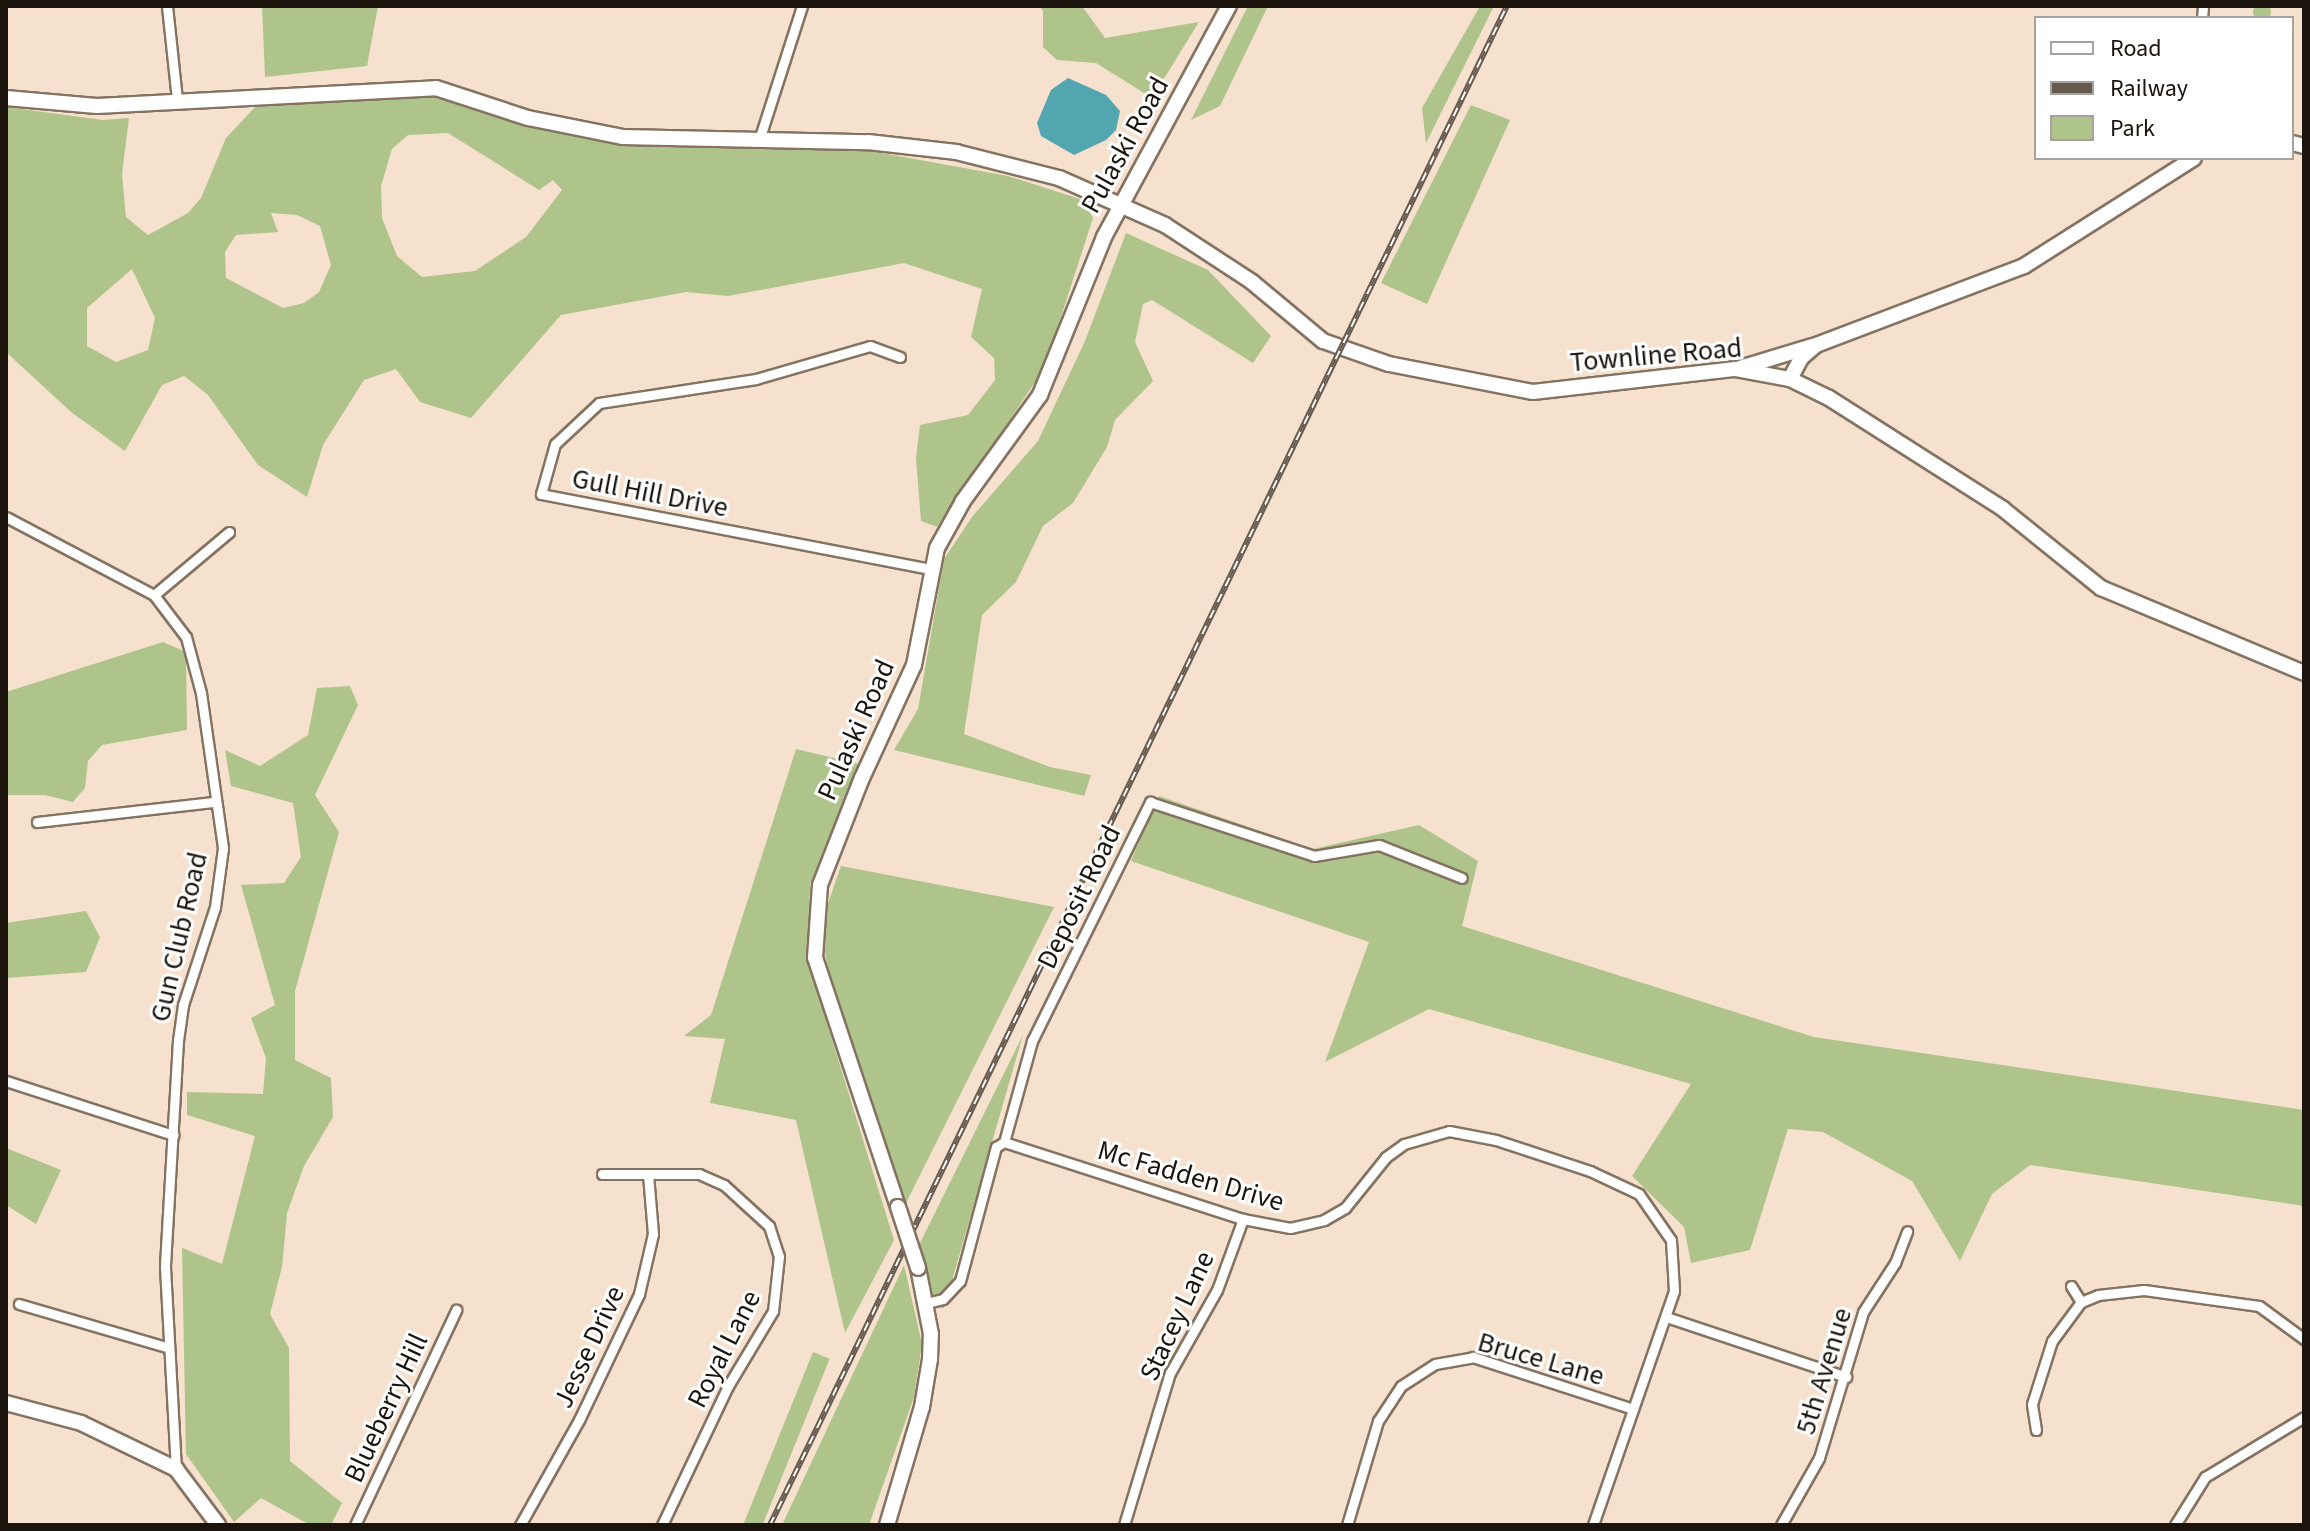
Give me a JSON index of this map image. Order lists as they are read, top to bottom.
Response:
{
  "streets": {
    "main road": ["Pulaski Road", "Townline Road"],
    "street": [
      "Gull Hill Drive",
      "Deposit Road",
      "Gun Club Road",
      "Mc Fadden Drive",
      "Stacey Lane",
      "Jesse Drive",
      "Royal Lane",
      "Bruce Lane",
      "5th Avenue",
      "Blueberry Hill"
    ]
  },
  "crossings": [
    ["Pulaski Road", "Townline Road"],
    ["Pulaski Road", "Gull Hill Drive"],
    ["Pulaski Road", "Deposit Road"],
    ["Deposit Road", "Mc Fadden Drive"],
    ["Mc Fadden Drive", "Stacey Lane"],
    ["Mc Fadden Drive", "Bruce Lane"],
    ["Jesse Drive", "Royal Lane"]
  ],
  "legend": ["Road", "Railway", "Park"]
}
